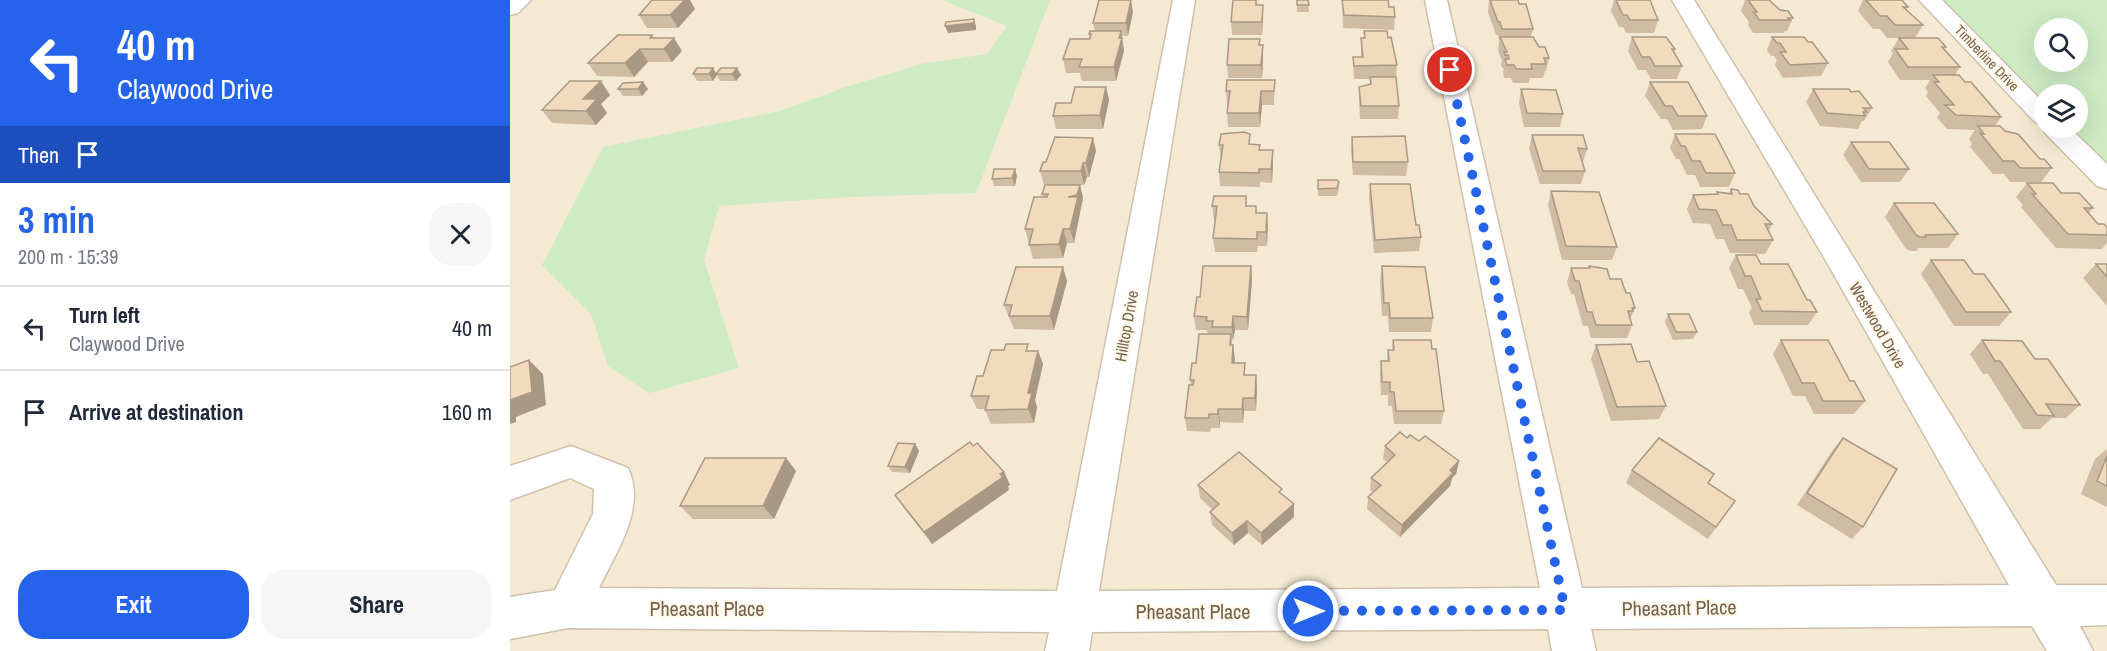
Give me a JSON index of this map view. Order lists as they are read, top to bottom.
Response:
{
  "streets": {
    "street": [
      "Timberline Drive",
      "Westwood Drive",
      "Hilltop Drive",
      "Pheasant Place"
    ]
  },
  "crossings": [
    ["Westwood Drive", "Pheasant Place"],
    ["Hilltop Drive", "Pheasant Place"]
  ],
  "page": {
    "turn": ["40 m", "Claywood Drive"],
    "then": "Then",
    "heading": ["3 min", "200 m · 15:39"],
    "list": [
      {
        "name": "Turn left",
        "note": "Claywood Drive",
        "value": "40 m"
      },
      {
        "name": "Arrive at destination",
        "value": "160 m"
      }
    ],
    "buttons": ["Exit", "Share"]
  }
}
